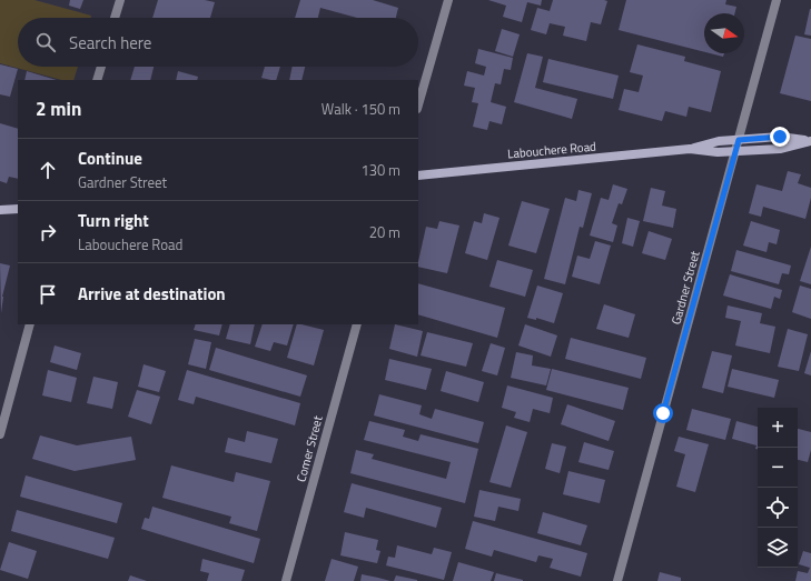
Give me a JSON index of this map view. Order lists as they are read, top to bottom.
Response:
{
  "streets": {
    "main road": ["Labouchere Road"],
    "street": ["Gardner Street", "Comer Street"]
  },
  "crossings": [
    ["Labouchere Road", "Gardner Street"]
  ],
  "north": "right",
  "page": {
    "search": "Search here",
    "heading": ["2 min", "Walk · 150 m"],
    "list": [
      ["Continue", "Gardner Street", "130 m"],
      ["Turn right", "Labouchere Road", "20 m"],
      "Arrive at destination"
    ],
    "map_buttons": ["+", "−"]
  }
}
